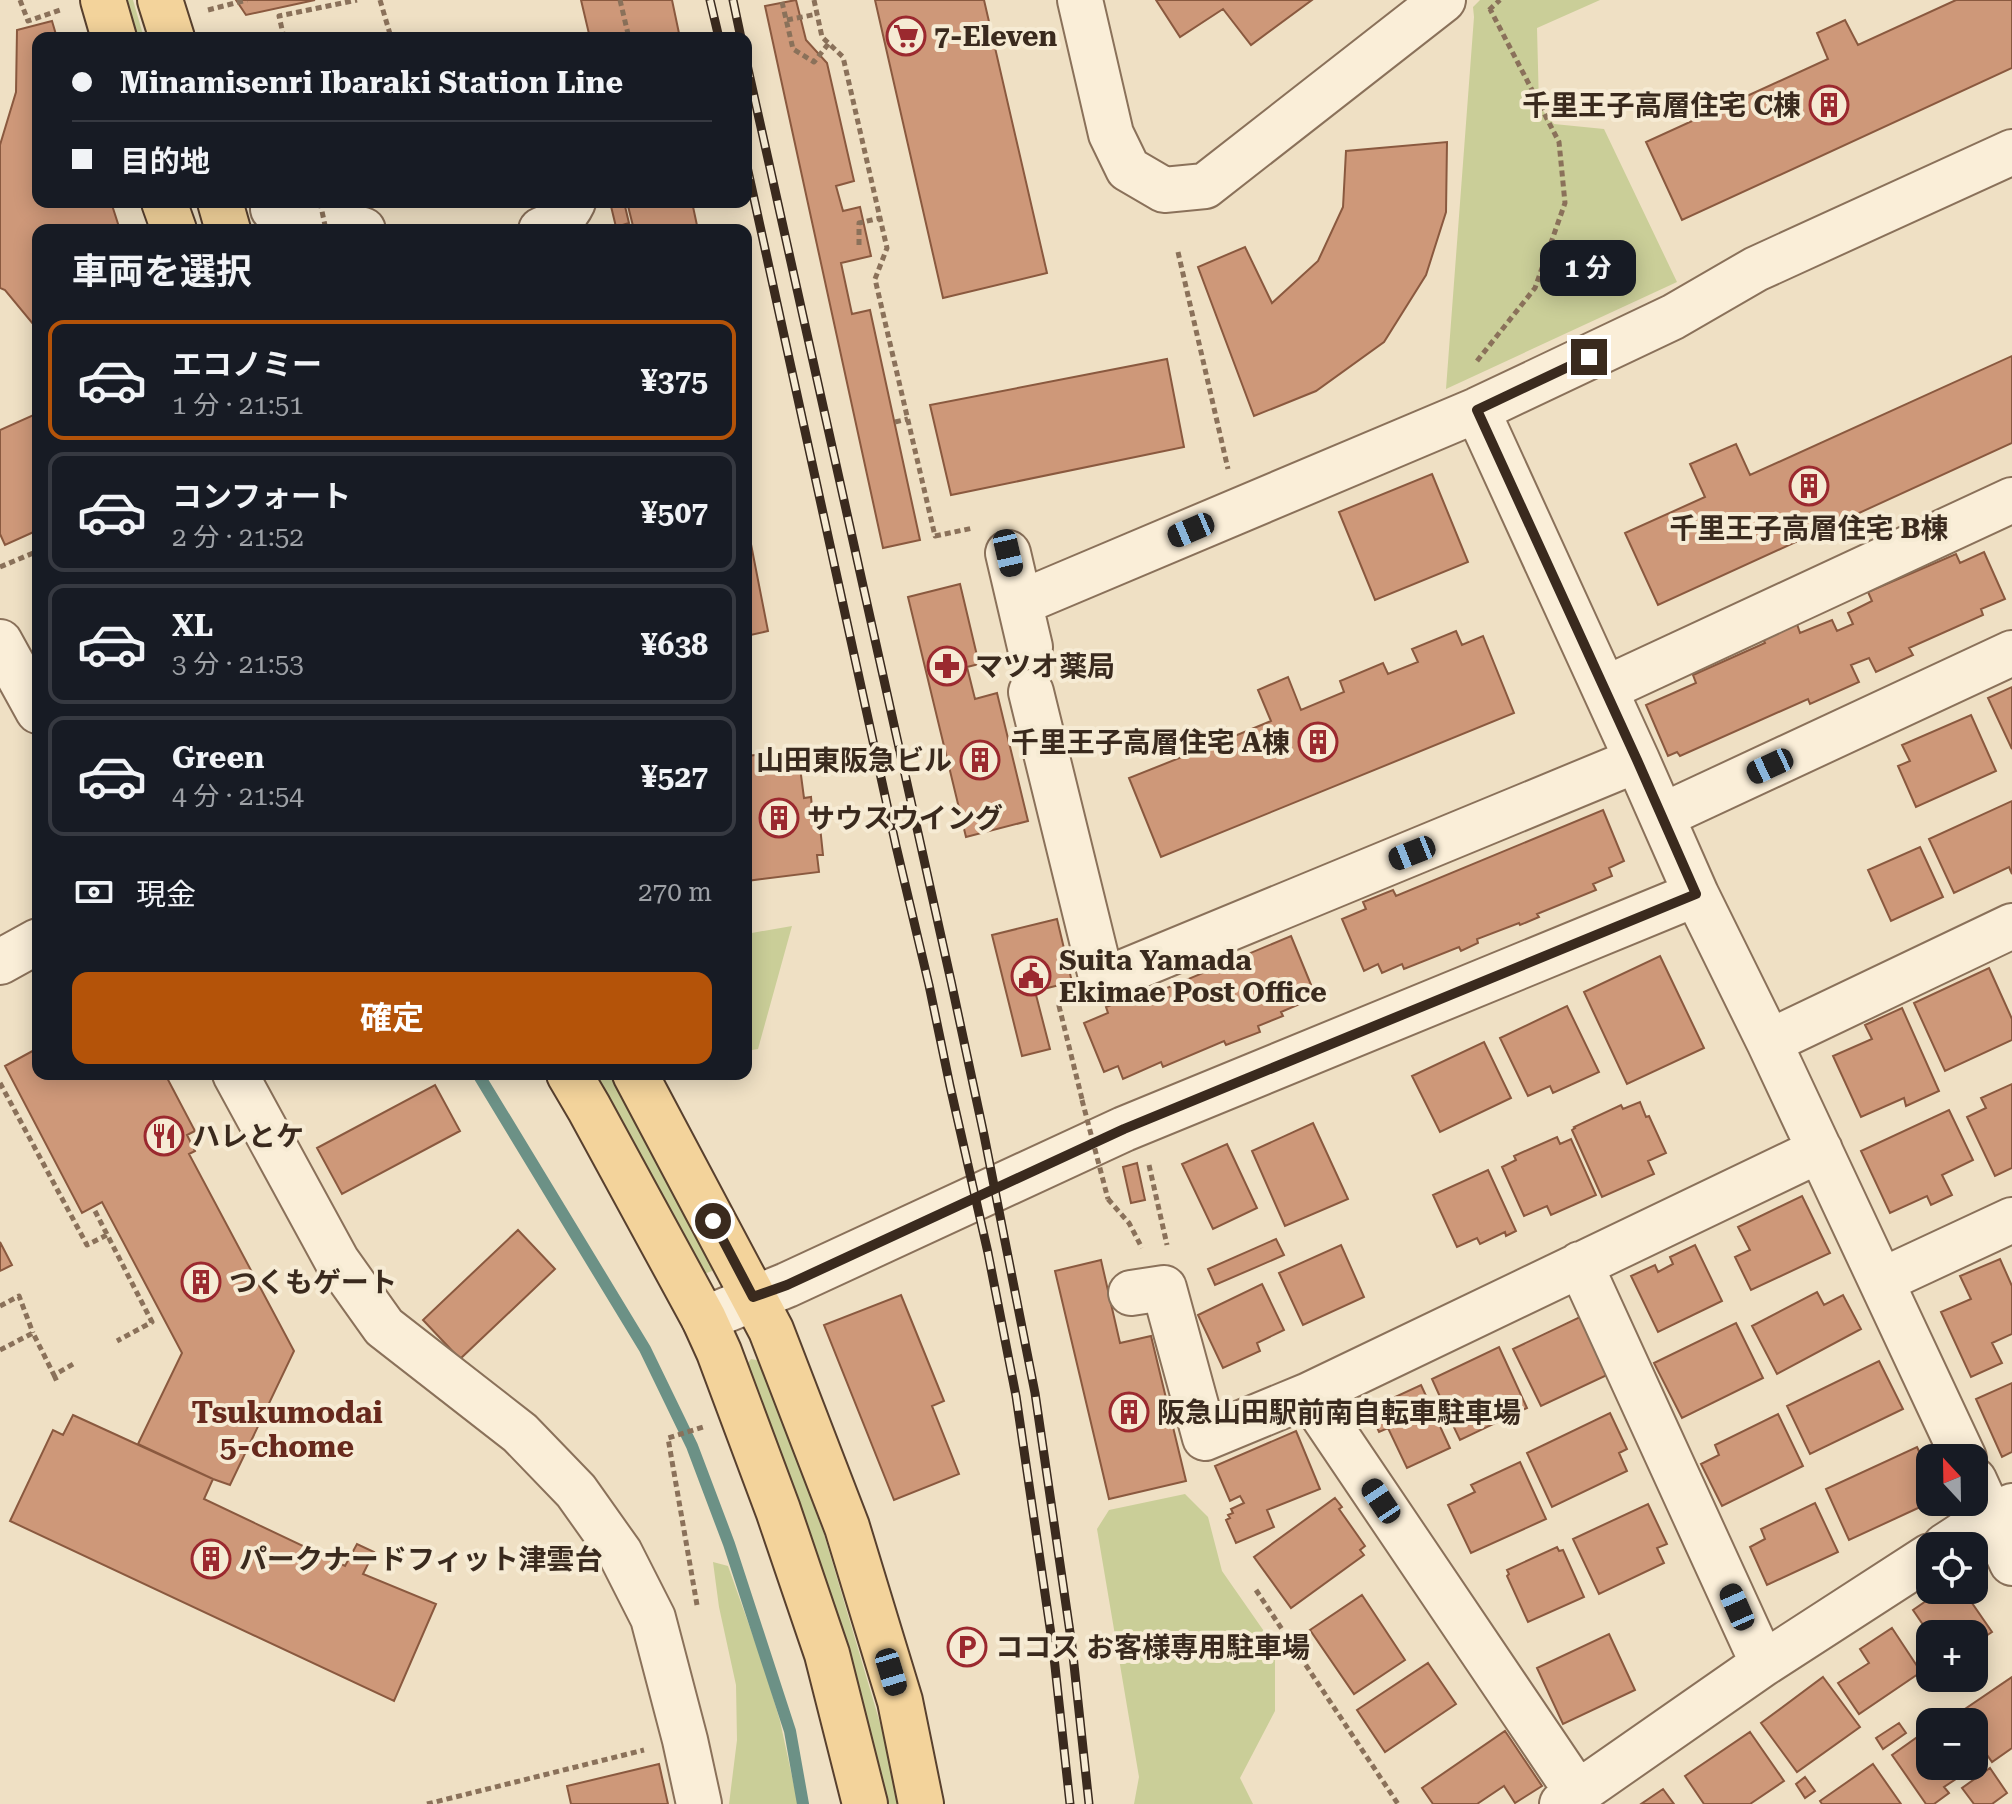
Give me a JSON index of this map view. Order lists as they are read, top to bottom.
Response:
{
  "districts": ["Tsukumodai 5-chome"],
  "places": {
    "supermarket": ["7-Eleven"],
    "building": [
      "千里王子高層住宅 C棟",
      "千里王子高層住宅 B棟",
      "千里王子高層住宅 A棟",
      "山田東阪急ビル",
      "サウスウイング",
      "つくもゲート",
      "阪急山田駅前南自転車駐車場",
      "パークナードフィット津雲台"
    ],
    "pharmacy": ["マツオ薬局"],
    "public building": ["Suita Yamada Ekimae Post Office"],
    "restaurant": ["ハレとケ"],
    "parking": ["ココス お客様専用駐車場"]
  },
  "north": "top",
  "page": {
    "banner": ["Minamisenri Ibaraki Station Line", "目的地"],
    "heading": "車両を選択",
    "bubble": "1 分",
    "list": [
      {
        "name": "エコノミー",
        "note": "1 分 · 21:51",
        "value": "¥375"
      },
      {
        "name": "コンフォート",
        "note": "2 分 · 21:52",
        "value": "¥507"
      },
      {
        "name": "XL",
        "note": "3 分 · 21:53",
        "value": "¥638"
      },
      {
        "name": "Green",
        "note": "4 分 · 21:54",
        "value": "¥527"
      }
    ],
    "pay": ["現金", "270 m"],
    "buttons": "確定",
    "map_buttons": ["+", "−"]
  }
}
